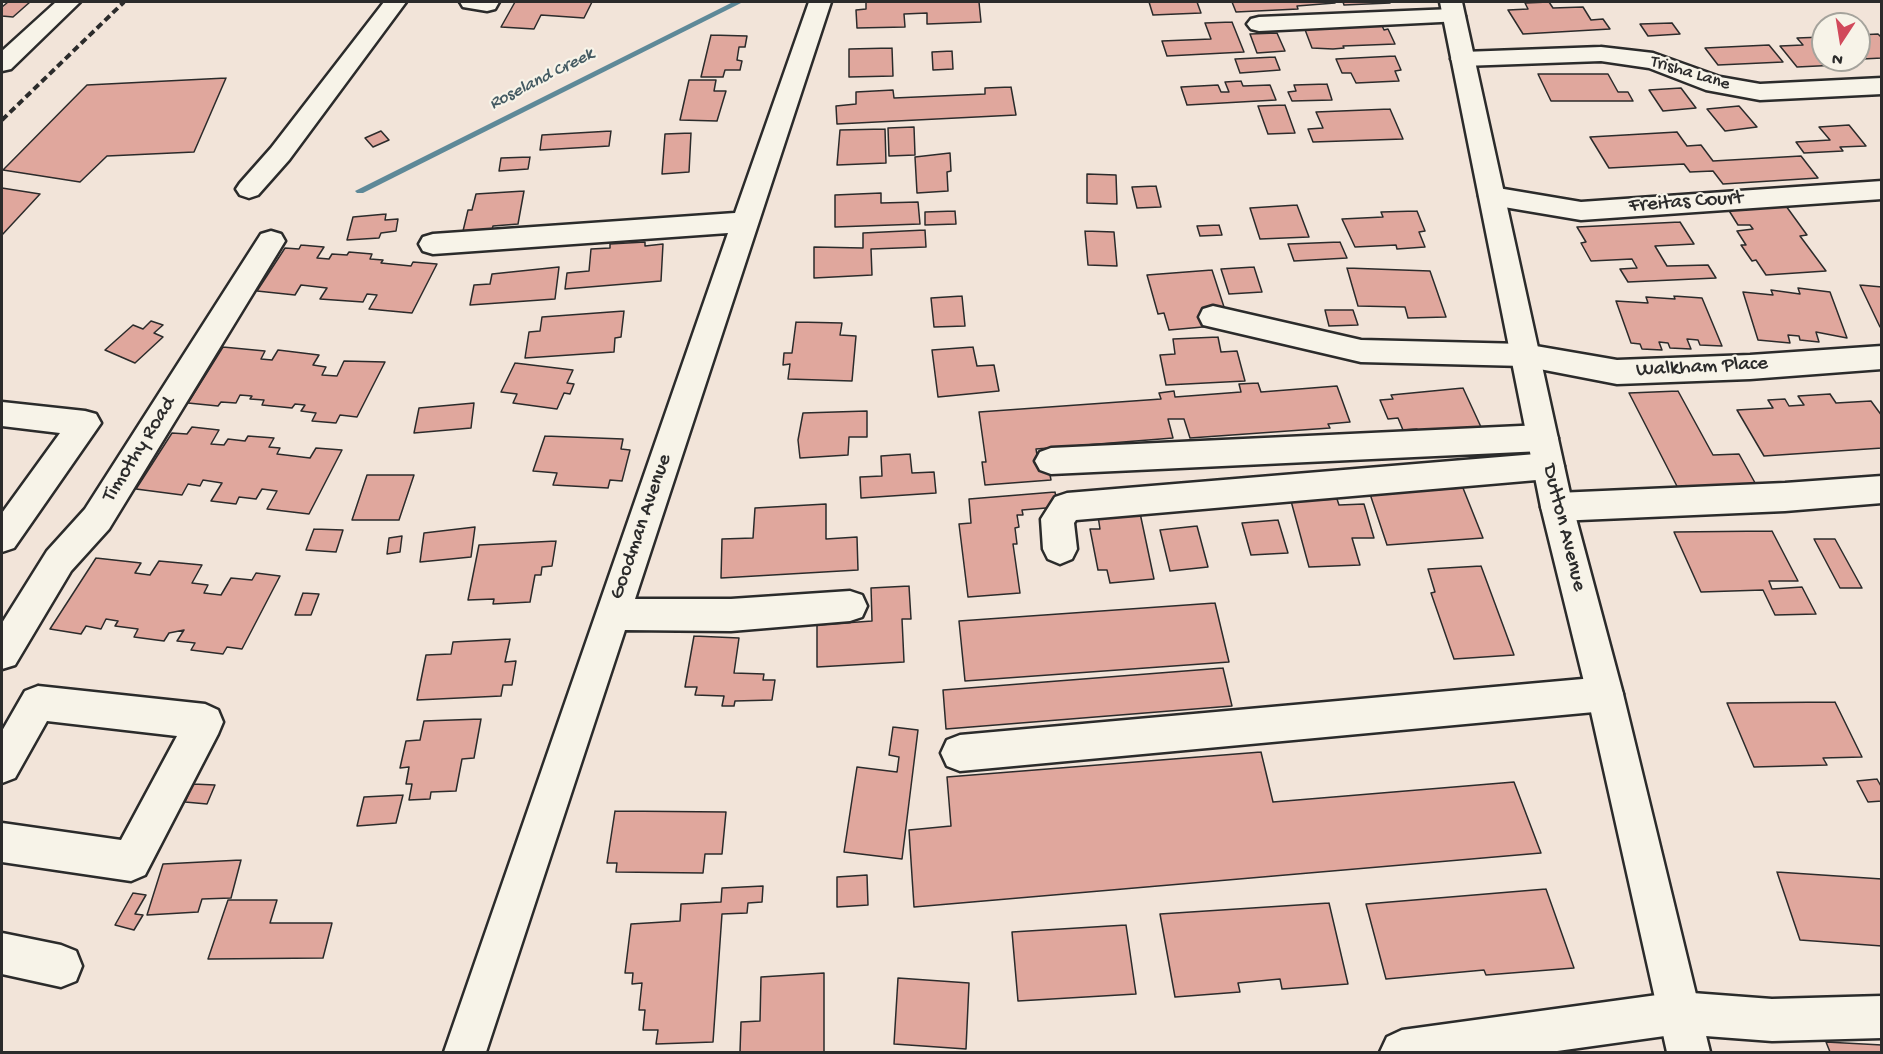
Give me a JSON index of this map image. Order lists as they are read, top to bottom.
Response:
{
  "streets": {
    "street": [
      "Trisha Lane",
      "Freitas Court",
      "Walkham Place",
      "Timothy Road",
      "Goodman Avenue",
      "Dutton Avenue"
    ]
  },
  "crossings": [
    ["Trisha Lane", "Dutton Avenue"],
    ["Freitas Court", "Dutton Avenue"],
    ["Walkham Place", "Dutton Avenue"]
  ],
  "water": ["Roseland Creek"],
  "north": "bottom"
}
